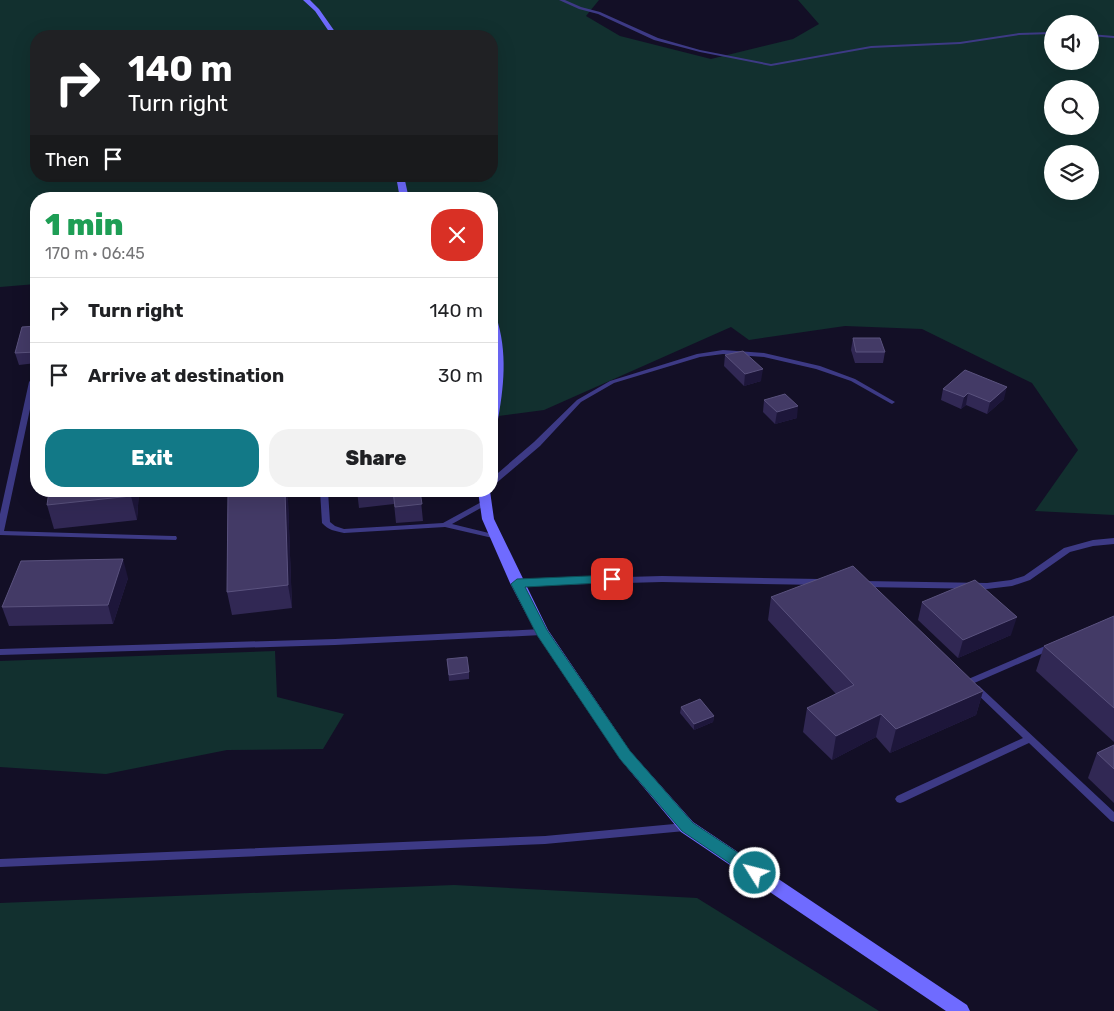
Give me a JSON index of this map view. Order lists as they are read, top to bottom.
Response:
{
  "page": {
    "turn": ["140 m", "Turn right"],
    "then": "Then",
    "heading": ["1 min", "170 m · 06:45"],
    "list": [
      {
        "name": "Turn right",
        "value": "140 m"
      },
      {
        "name": "Arrive at destination",
        "value": "30 m"
      }
    ],
    "buttons": ["Exit", "Share"]
  }
}
